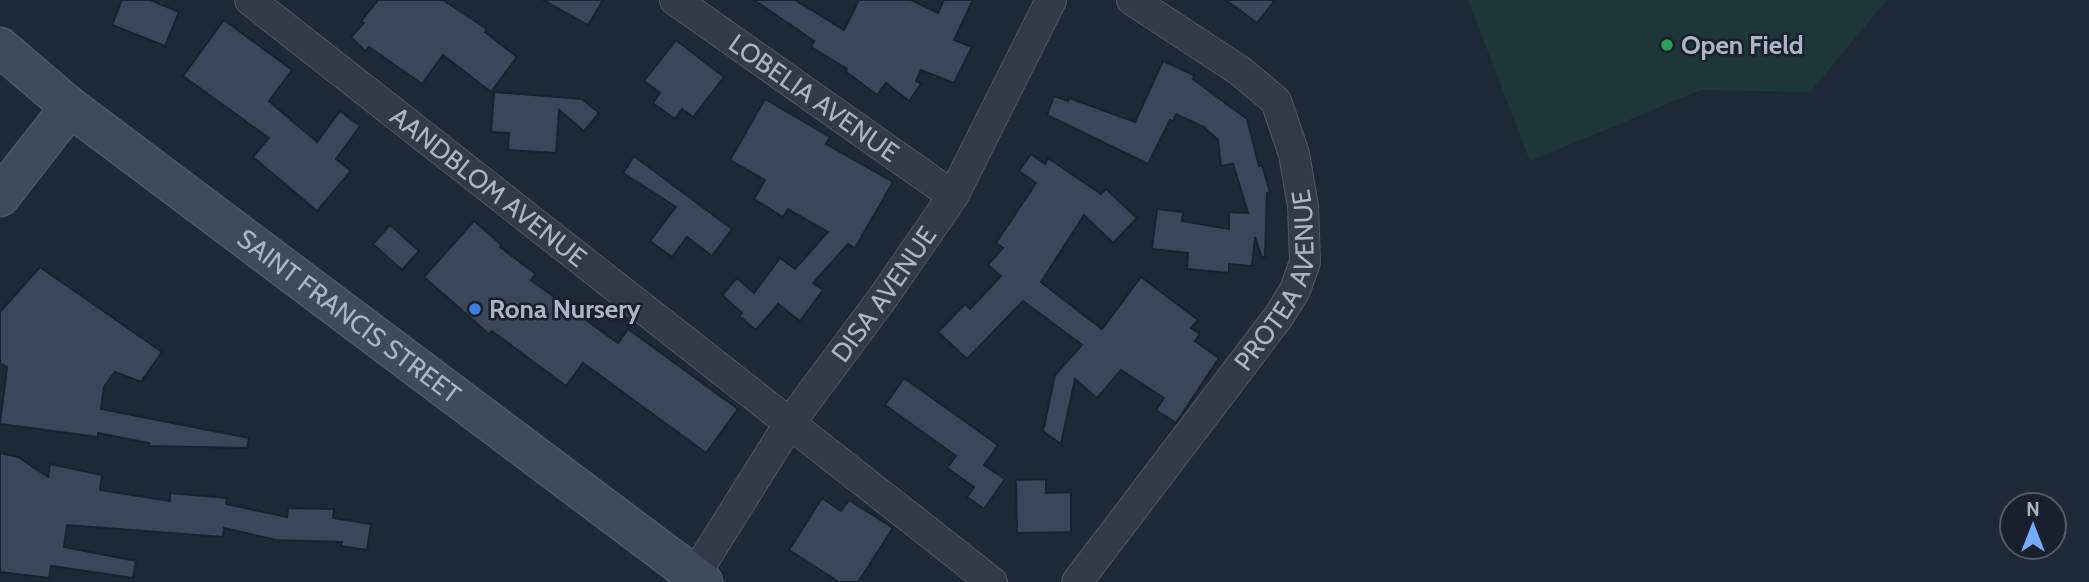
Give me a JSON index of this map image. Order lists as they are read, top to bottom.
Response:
{
  "streets": {
    "street": [
      "LOBELIA AVENUE",
      "AANDBLOM AVENUE",
      "PROTEA AVENUE",
      "DISA AVENUE",
      "SAINT FRANCIS STREET"
    ]
  },
  "crossings": [
    ["LOBELIA AVENUE", "DISA AVENUE"],
    ["AANDBLOM AVENUE", "DISA AVENUE"],
    ["DISA AVENUE", "SAINT FRANCIS STREET"]
  ],
  "places": ["Open Field", "Rona Nursery"],
  "north": "top"
}
